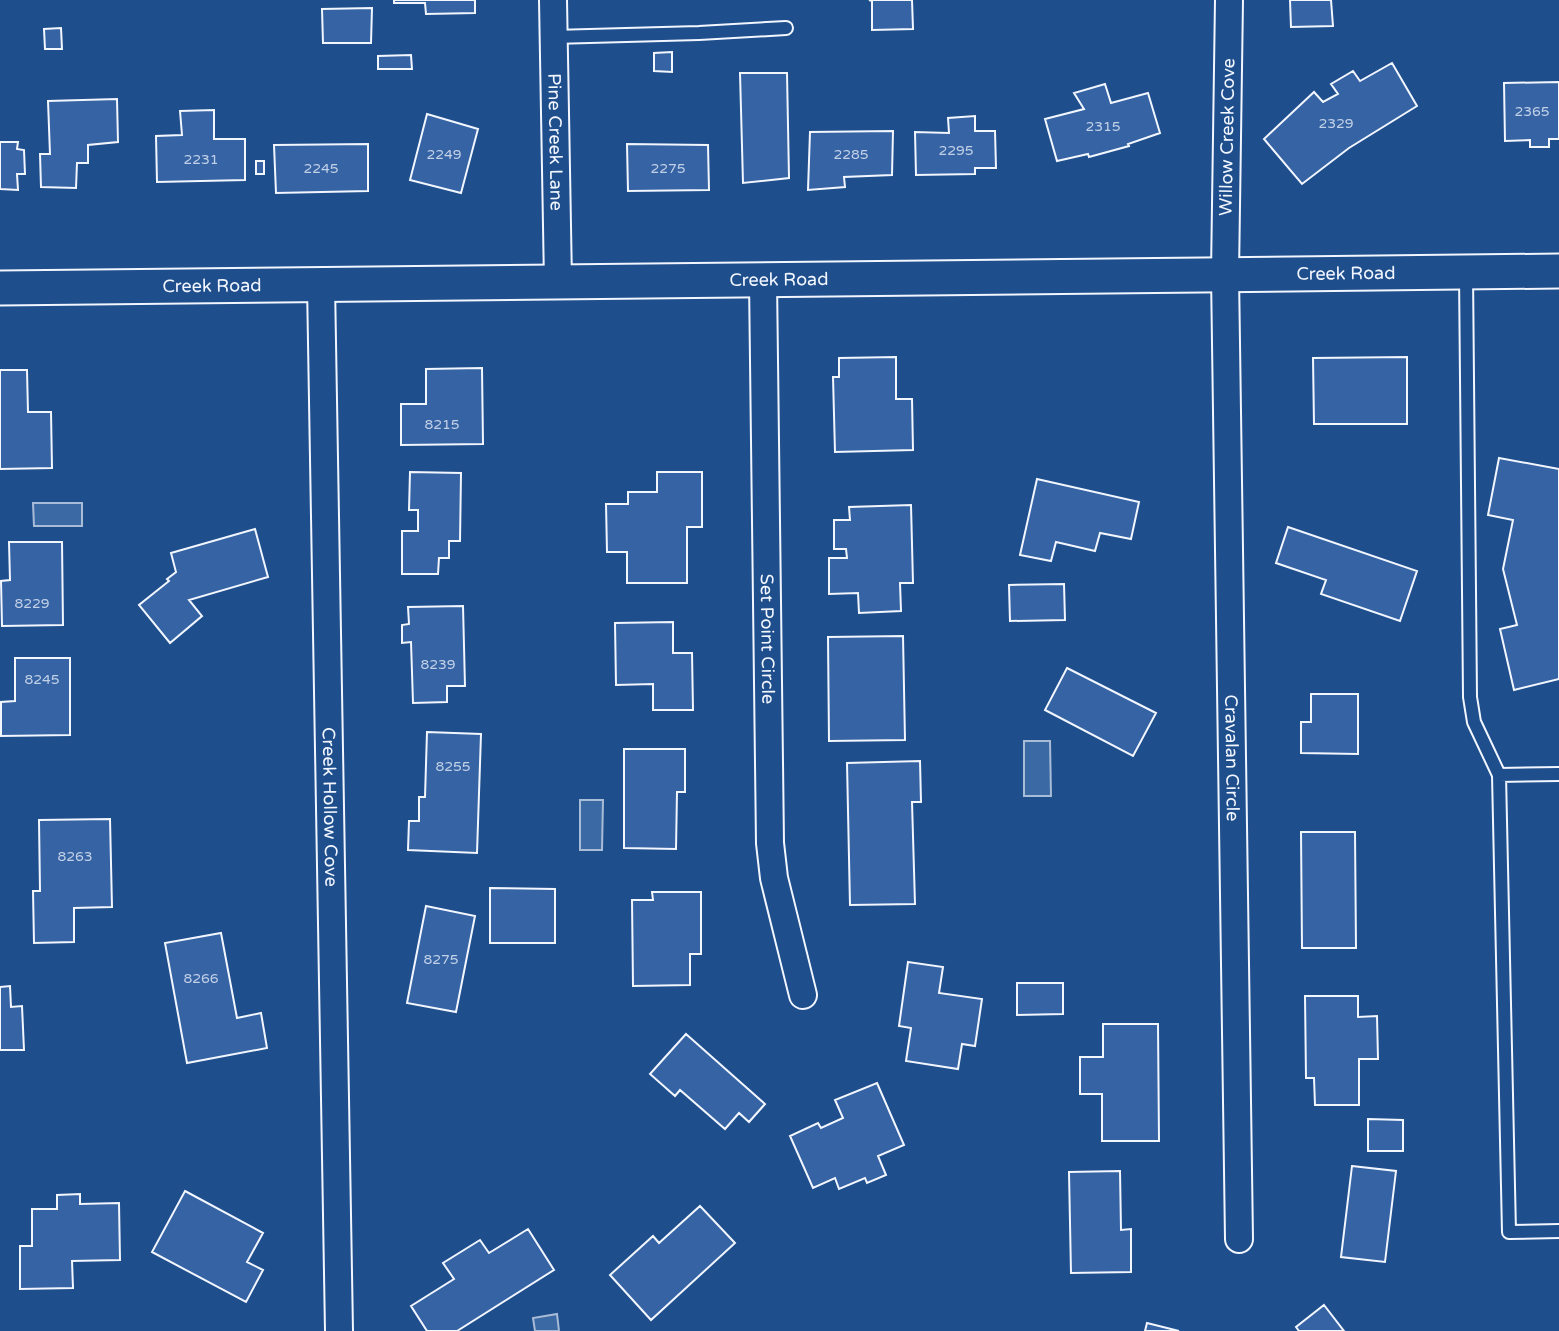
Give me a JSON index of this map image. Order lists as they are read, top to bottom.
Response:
{
  "streets": {
    "street": [
      "Willow Creek Cove",
      "Pine Creek Lane",
      "Creek Road",
      "Set Point Circle",
      "Cravalan Circle",
      "Creek Hollow Cove"
    ]
  },
  "crossings": [
    ["Willow Creek Cove", "Creek Road"],
    ["Willow Creek Cove", "Cravalan Circle"],
    ["Pine Creek Lane", "Creek Road"],
    ["Creek Road", "Set Point Circle"],
    ["Creek Road", "Cravalan Circle"],
    ["Creek Road", "Creek Hollow Cove"]
  ],
  "house_numbers": [
    "2365",
    "2329",
    "2315",
    "2295",
    "2249",
    "2285",
    "2231",
    "2245",
    "2275",
    "8215",
    "8229",
    "8239",
    "8245",
    "8255",
    "8263",
    "8275",
    "8266"
  ]
}
